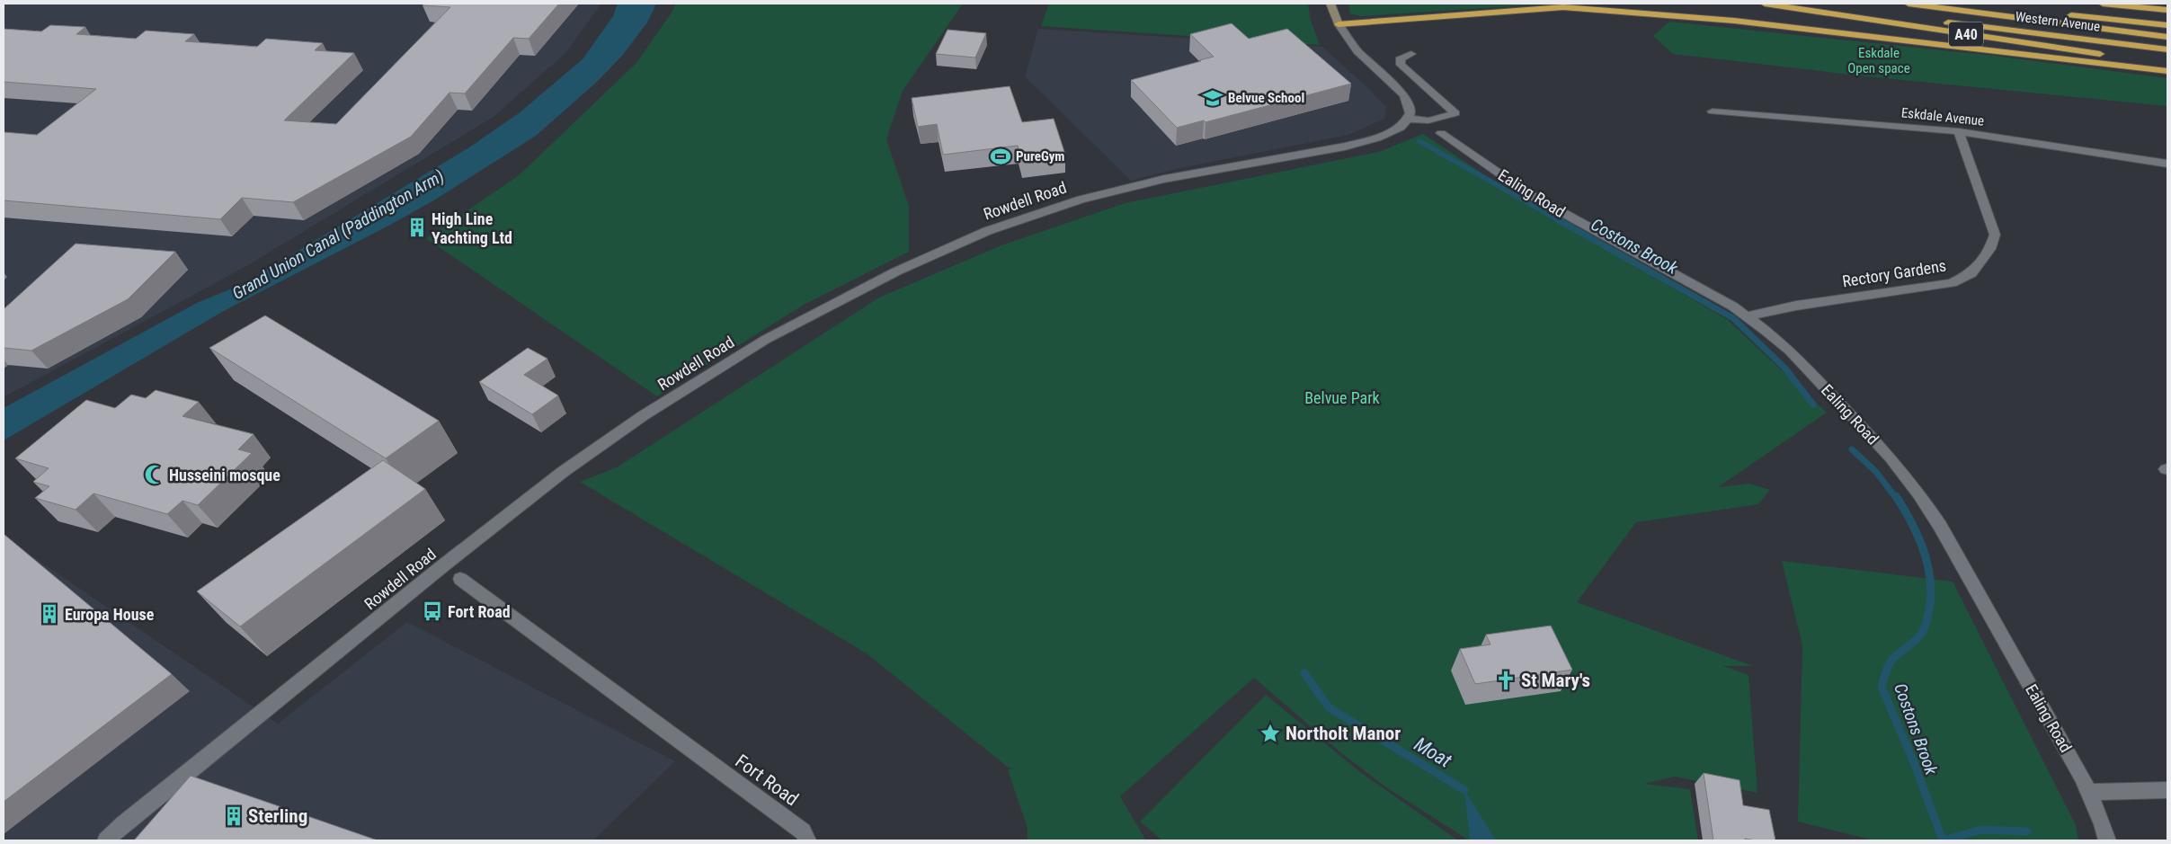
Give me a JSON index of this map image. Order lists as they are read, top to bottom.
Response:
{
  "streets": {
    "highway": ["Western Avenue", "A40"],
    "street": [
      "Eskdale Avenue",
      "Ealing Road",
      "Rowdell Road",
      "Rectory Gardens",
      "Fort Road"
    ]
  },
  "crossings": [
    ["Eskdale Avenue", "Rectory Gardens"],
    ["Ealing Road", "Rectory Gardens"]
  ],
  "water": ["Grand Union Canal (Paddington Arm)", "Costons Brook", "Moat"],
  "parks": ["Eskdale Open space", "Belvue Park"],
  "places": {
    "school or university": ["Belvue School"],
    "sports": ["PureGym"],
    "building": ["High Line Yachting Ltd", "Europa House", "Sterling"],
    "mosque": ["Husseini mosque"],
    "bus stop": ["Fort Road"],
    "church": ["St Mary's"],
    "place": ["Northolt Manor"]
  }
}
